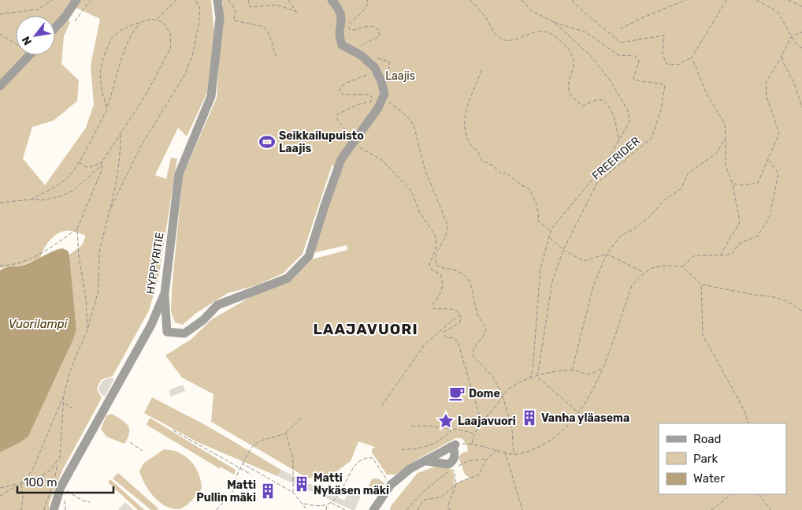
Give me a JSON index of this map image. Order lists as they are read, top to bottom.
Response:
{
  "streets": {
    "lane": ["HYPPYRITIE"],
    "path": ["FREERIDER"]
  },
  "districts": ["LAAJAVUORI"],
  "water": ["Vuorilampi"],
  "parks": ["Laajis"],
  "places": {
    "sports": ["Seikkailupuisto Laajis"],
    "cafe": ["Dome"],
    "building": ["Vanha yläasema", "Matti Nykäsen mäki", "Matti Pullin mäki"],
    "place": ["Laajavuori"]
  },
  "legend": ["Road", "Park", "Water"],
  "scale_bar": "100 m",
  "north": "bottom left"
}
